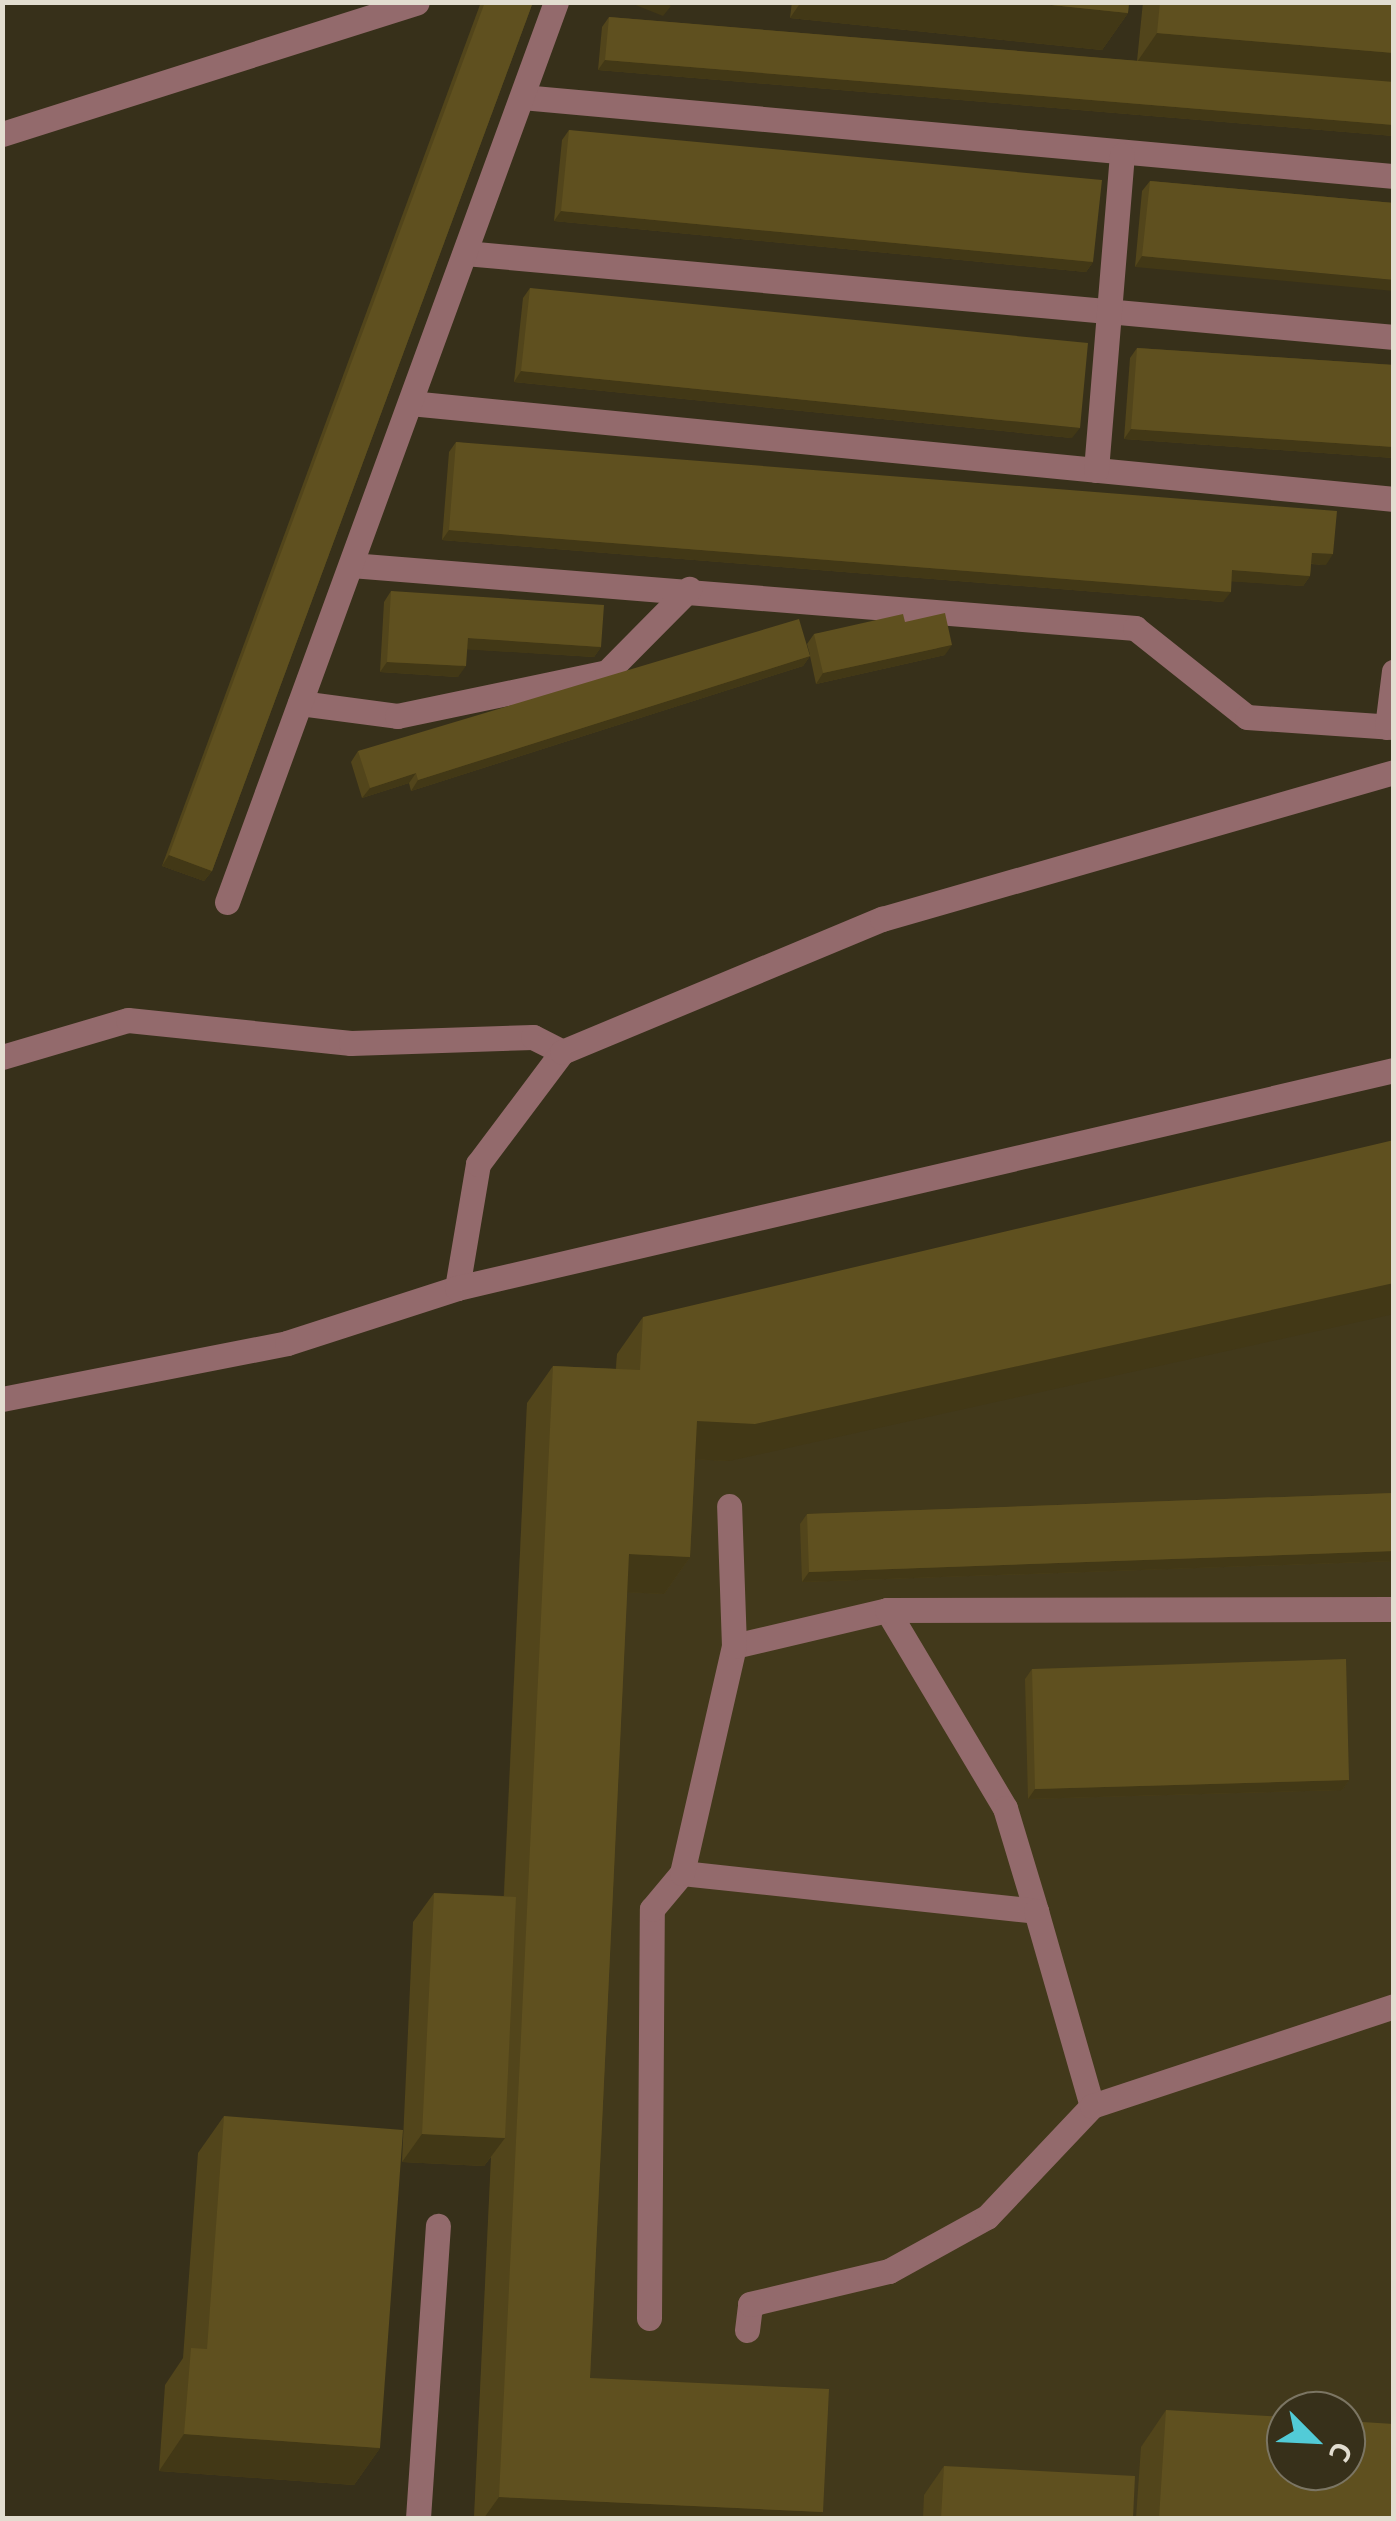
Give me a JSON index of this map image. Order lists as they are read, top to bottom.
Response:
{
  "north": "bottom right"
}
